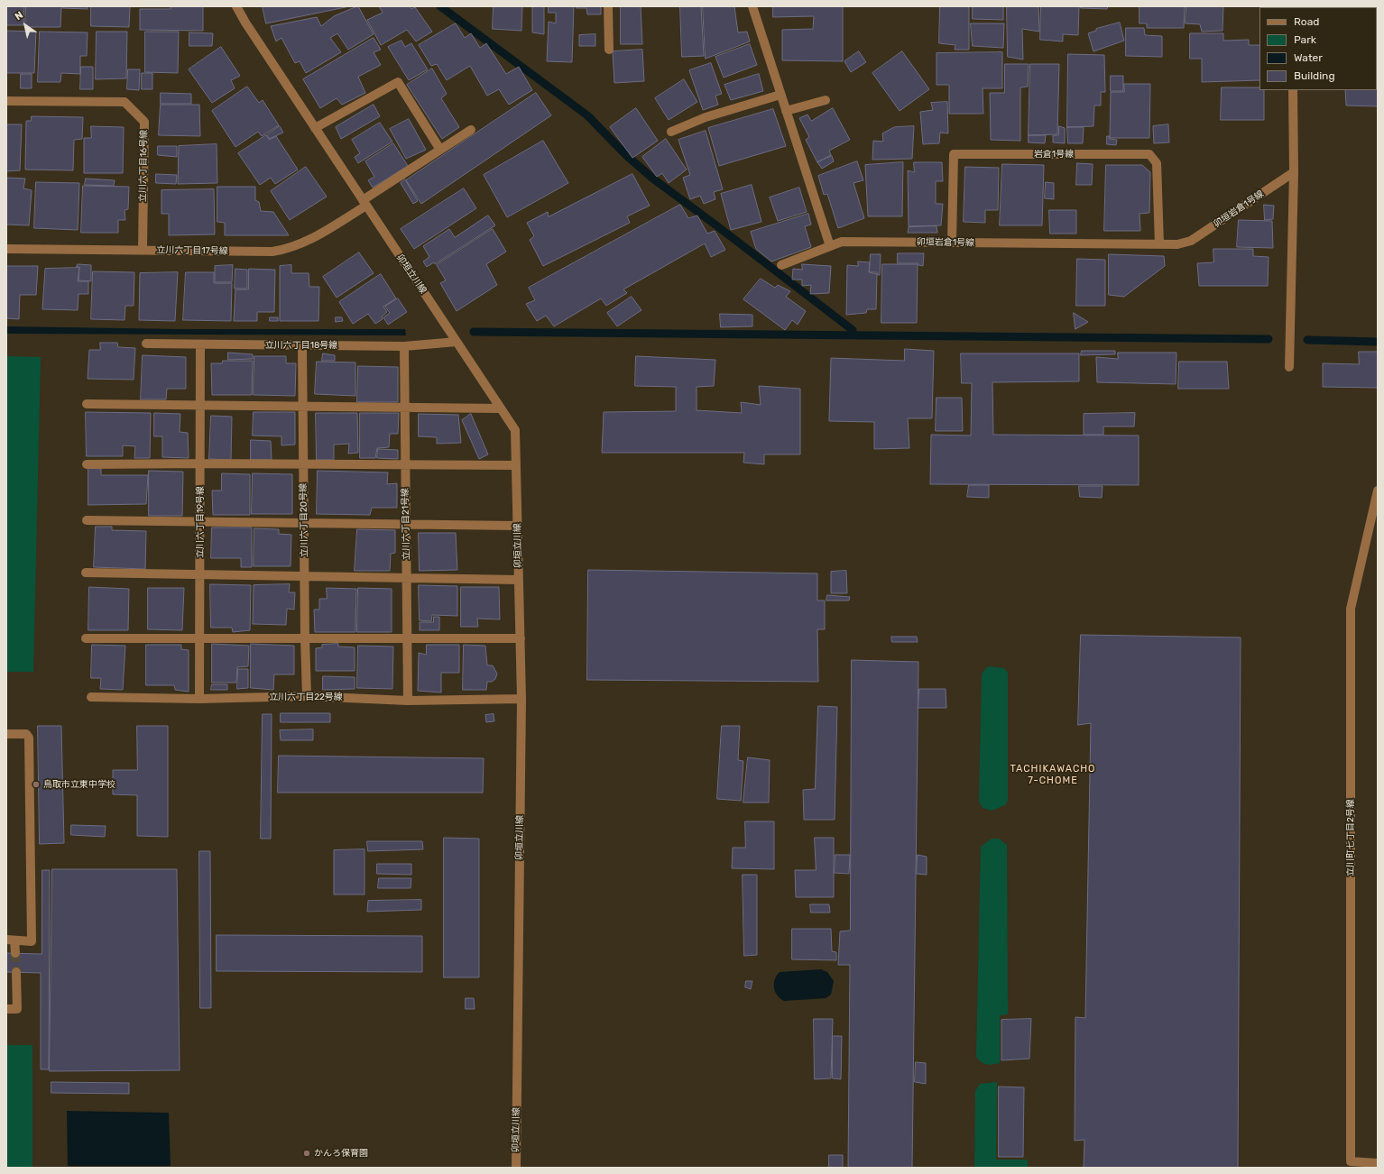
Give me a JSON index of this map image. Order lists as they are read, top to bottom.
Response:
{
  "streets": {
    "street": [
      "岩倉1号線",
      "立川六丁目16号線",
      "卯垣岩倉1号線",
      "立川六丁目17号線",
      "卯垣立川線",
      "立川六丁目18号線",
      "立川六丁目20号線",
      "立川六丁目19号線",
      "立川六丁目21号線",
      "立川六丁目22号線",
      "立川町七丁目2号線"
    ]
  },
  "crossings": [
    ["岩倉1号線", "卯垣岩倉1号線"],
    ["立川六丁目16号線", "立川六丁目17号線"],
    ["立川六丁目17号線", "卯垣立川線"],
    ["卯垣立川線", "立川六丁目18号線"],
    ["卯垣立川線", "立川六丁目22号線"],
    ["立川六丁目18号線", "立川六丁目20号線"],
    ["立川六丁目18号線", "立川六丁目19号線"],
    ["立川六丁目18号線", "立川六丁目21号線"],
    ["立川六丁目20号線", "立川六丁目22号線"],
    ["立川六丁目19号線", "立川六丁目22号線"],
    ["立川六丁目21号線", "立川六丁目22号線"]
  ],
  "districts": ["TACHIKAWACHO 7-CHOME"],
  "places": ["鳥取市立東中学校", "かんろ保育園"],
  "legend": [
    "Road",
    "Park",
    "Water",
    "Building"
  ],
  "north": "top left"
}
